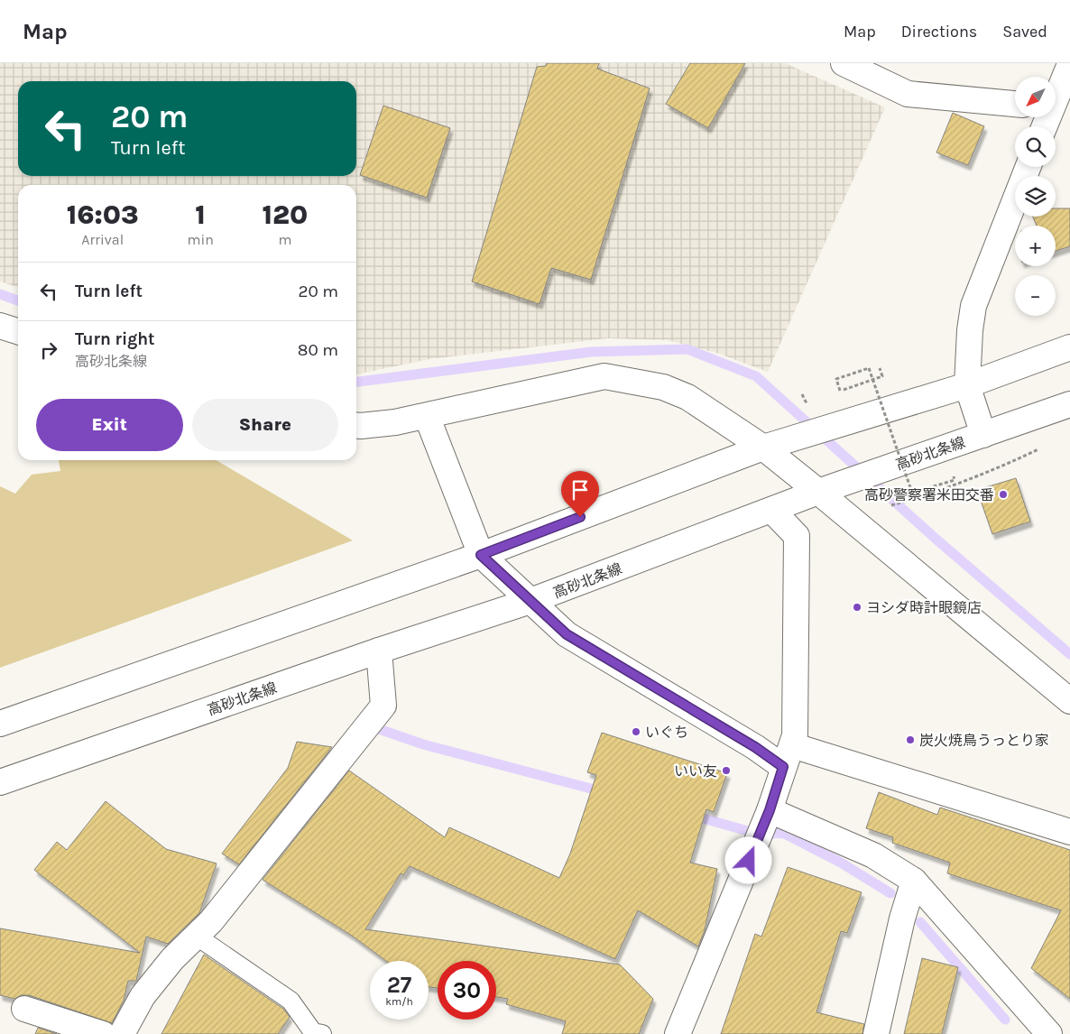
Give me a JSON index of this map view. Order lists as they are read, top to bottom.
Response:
{
  "streets": {
    "street": ["高砂北条線"]
  },
  "places": [
    "高砂警察署米田交番",
    "ヨシダ時計眼鏡店",
    "いぐち",
    "炭火焼鳥うっとり家",
    "いい友"
  ],
  "north": "bottom left",
  "page": {
    "header": "Map",
    "nav": ["Map", "Directions", "Saved"],
    "map_buttons": ["+", "−"],
    "turn": ["20 m", "Turn left"],
    "eta": [
      "16:03",
      "Arrival",
      "1",
      "min",
      "120",
      "m"
    ],
    "list": [
      {
        "name": "Turn left",
        "value": "20 m"
      },
      {
        "name": "Turn right",
        "note": "高砂北条線",
        "value": "80 m"
      }
    ],
    "buttons": ["Exit", "Share"],
    "speed": "27 km/h",
    "limit": "30"
  }
}
